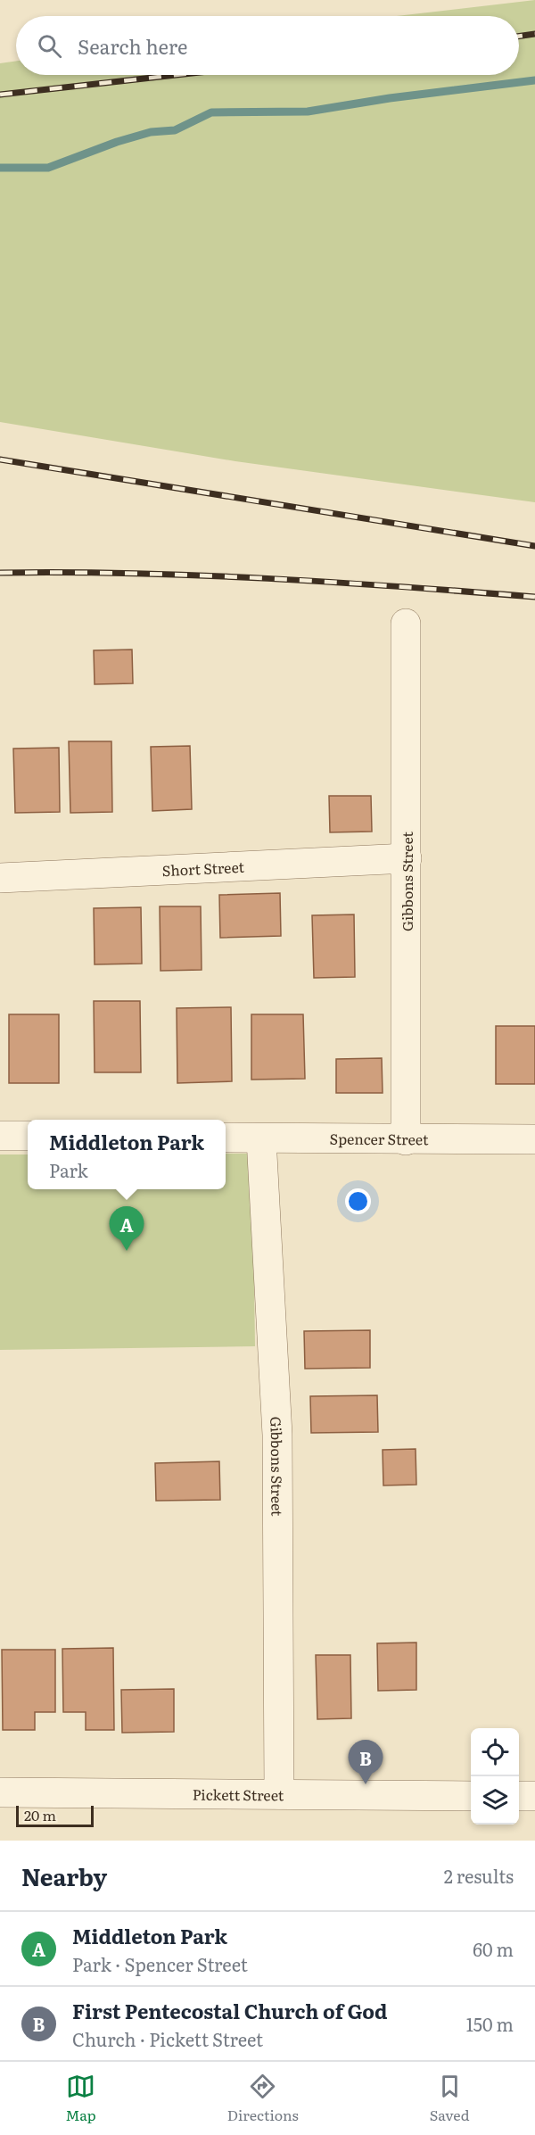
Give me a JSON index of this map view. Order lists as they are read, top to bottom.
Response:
{
  "streets": {
    "street": [
      "Short Street",
      "Gibbons Street",
      "Spencer Street",
      "Pickett Street"
    ]
  },
  "crossings": [
    ["Short Street", "Gibbons Street"],
    ["Gibbons Street", "Spencer Street"],
    ["Gibbons Street", "Pickett Street"]
  ],
  "scale_bar": "20 m",
  "page": {
    "search": "Search here",
    "popup": ["Middleton Park", "Park"],
    "pins": ["A", "B"],
    "scale": "20 m",
    "heading": ["Nearby", "2 results"],
    "list": [
      {
        "mark": "A",
        "name": "Middleton Park",
        "note": "Park · Spencer Street",
        "value": "60 m"
      },
      {
        "mark": "B",
        "name": "First Pentecostal Church of God",
        "note": "Church · Pickett Street",
        "value": "150 m"
      }
    ],
    "nav": ["Map", "Directions", "Saved"]
  }
}
